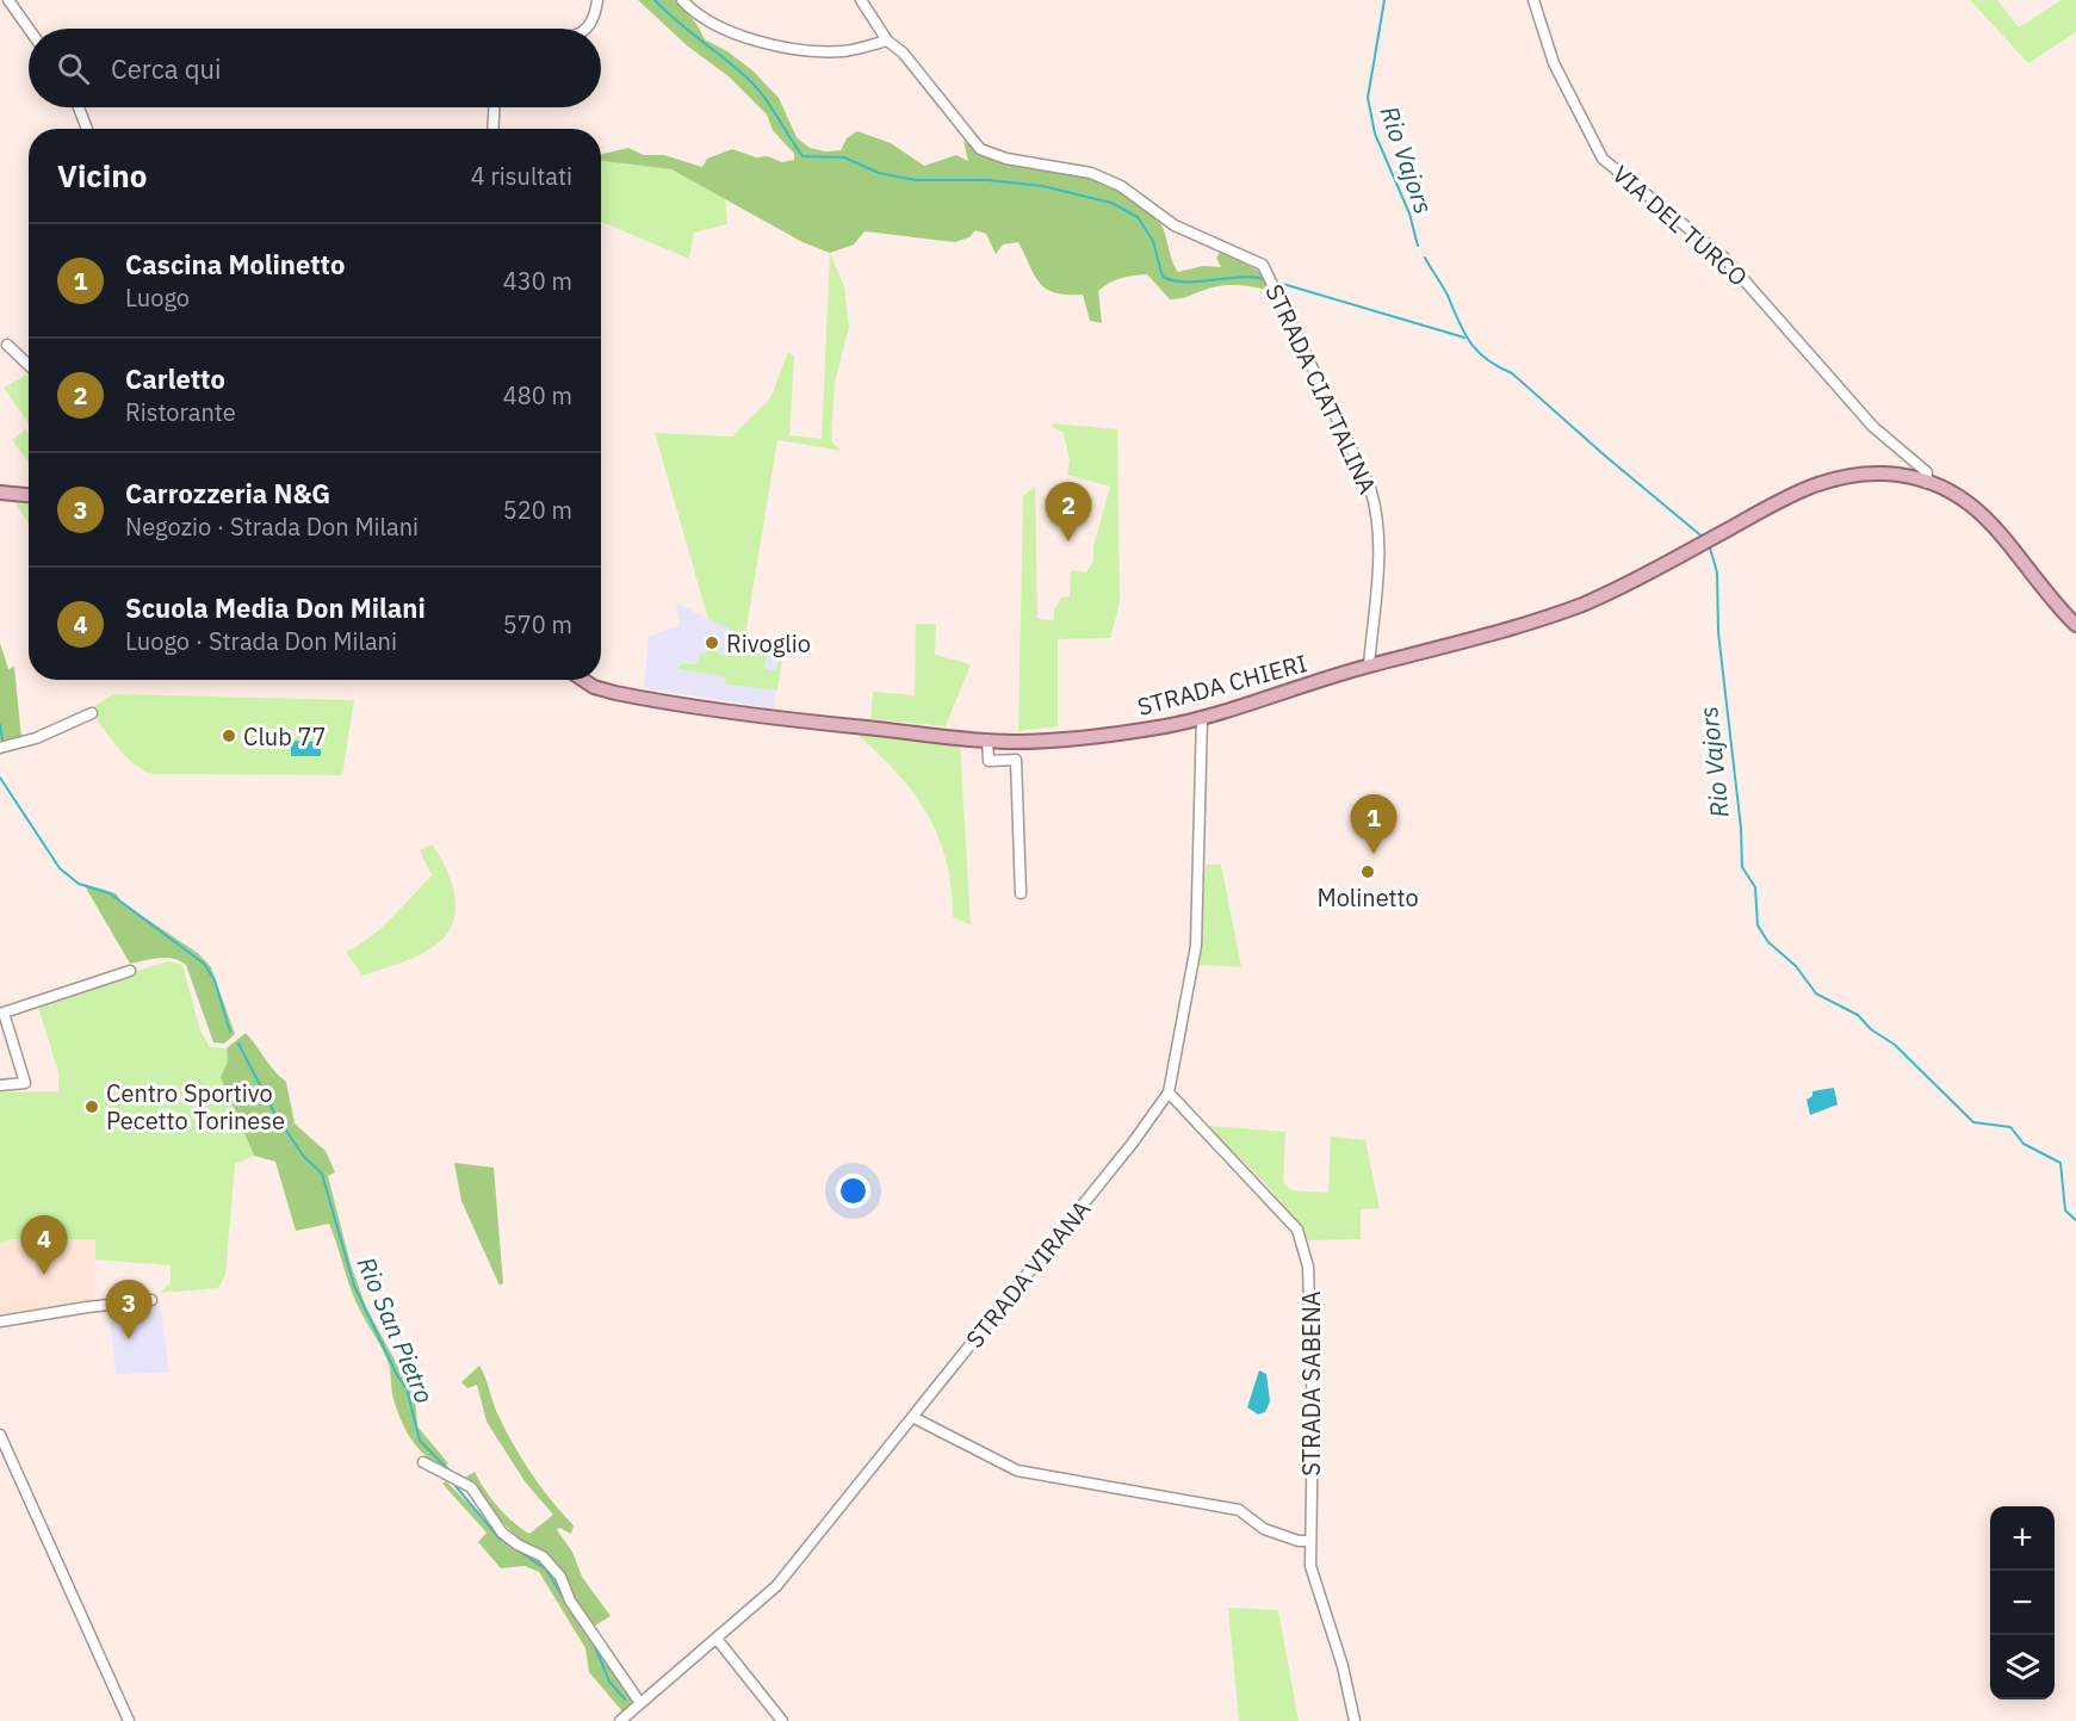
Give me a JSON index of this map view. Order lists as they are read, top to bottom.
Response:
{
  "streets": {
    "main road": ["STRADA CHIERI"],
    "street": [
      "VIA DEL TURCO",
      "STRADA CIATTALINA",
      "STRADA VIRANA",
      "STRADA SABENA"
    ]
  },
  "crossings": [
    ["VIA DEL TURCO", "STRADA CHIERI"],
    ["STRADA CIATTALINA", "STRADA CHIERI"],
    ["STRADA CHIERI", "STRADA VIRANA"],
    ["STRADA VIRANA", "STRADA SABENA"]
  ],
  "water": ["Rio Vajors", "Rio San Pietro"],
  "places": [
    "Rivoglio",
    "Club 77",
    "Molinetto",
    "Centro Sportivo Pecetto Torinese"
  ],
  "page": {
    "search": "Cerca qui",
    "heading": ["Vicino", "4 risultati"],
    "list": [
      {
        "mark": "1",
        "name": "Cascina Molinetto",
        "note": "Luogo",
        "value": "430 m"
      },
      {
        "mark": "2",
        "name": "Carletto",
        "note": "Ristorante",
        "value": "480 m"
      },
      {
        "mark": "3",
        "name": "Carrozzeria N&G",
        "note": "Negozio · Strada Don Milani",
        "value": "520 m"
      },
      {
        "mark": "4",
        "name": "Scuola Media Don Milani",
        "note": "Luogo · Strada Don Milani",
        "value": "570 m"
      }
    ],
    "pins": [
      "2",
      "1",
      "4",
      "3"
    ],
    "map_buttons": ["+", "−"]
  }
}
